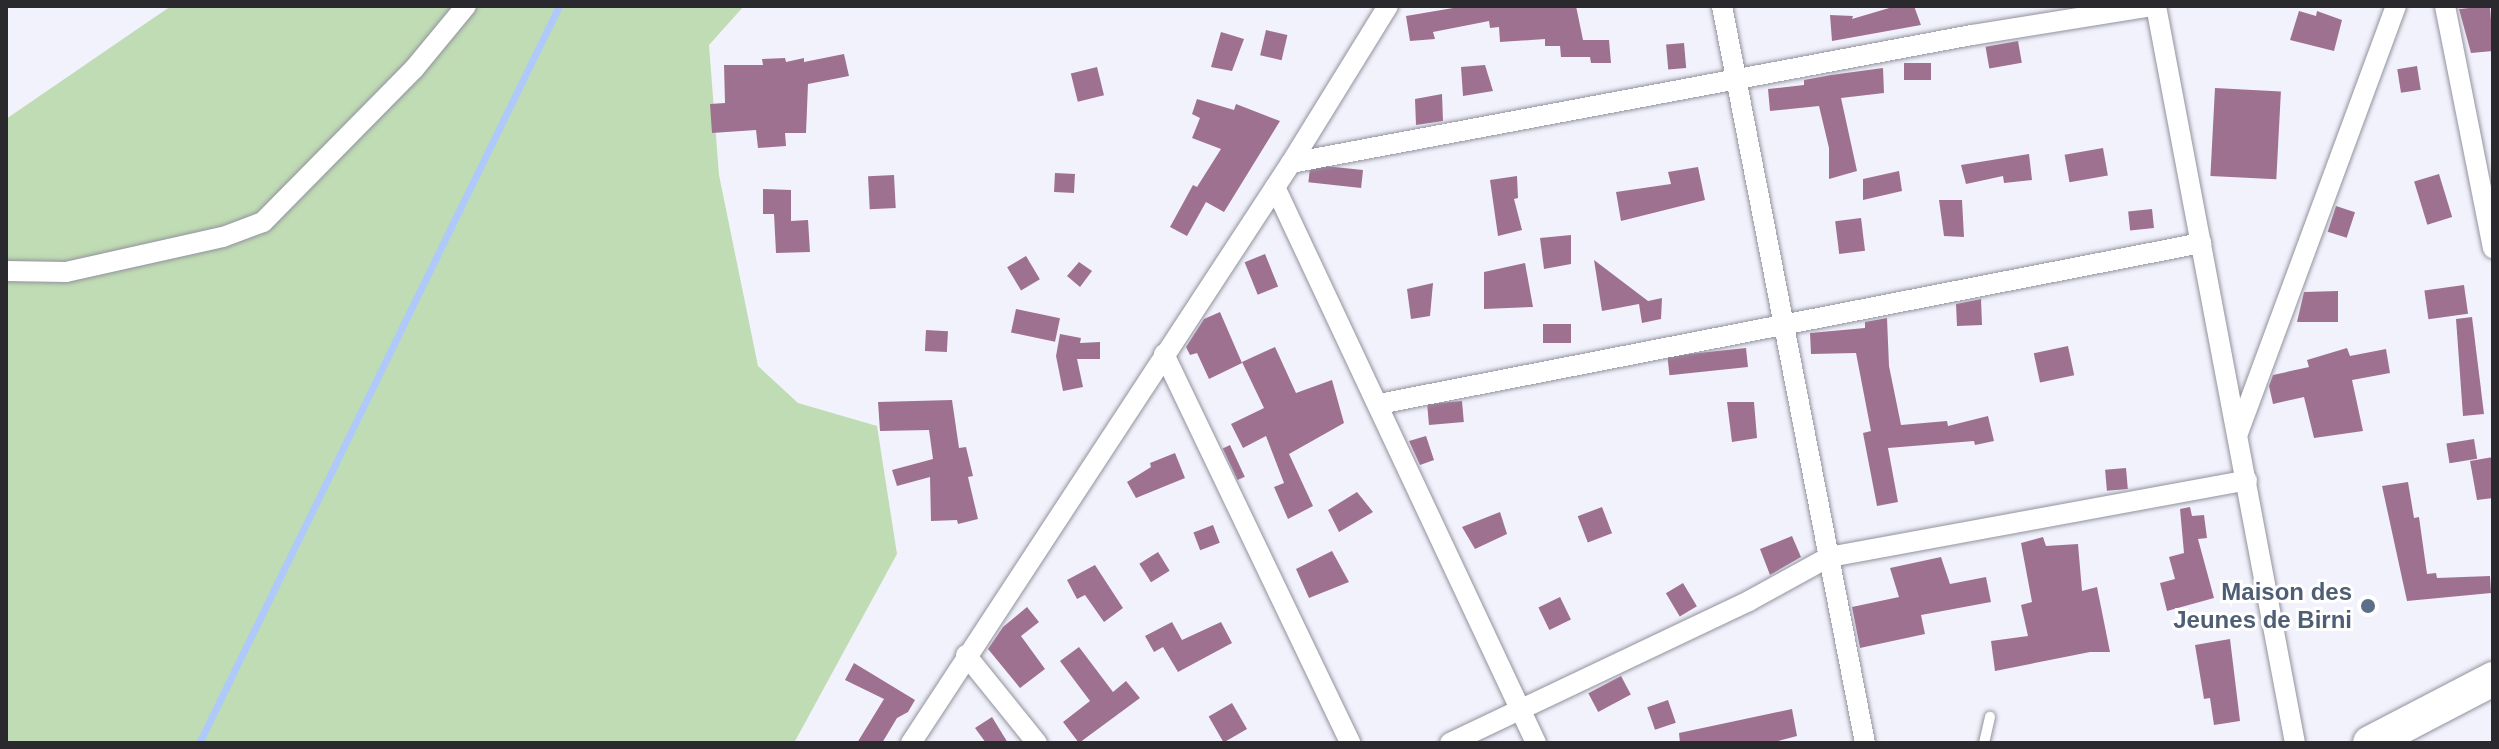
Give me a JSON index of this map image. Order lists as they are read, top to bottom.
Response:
{
  "places": ["Maison des Jeunes de Birni"]
}
